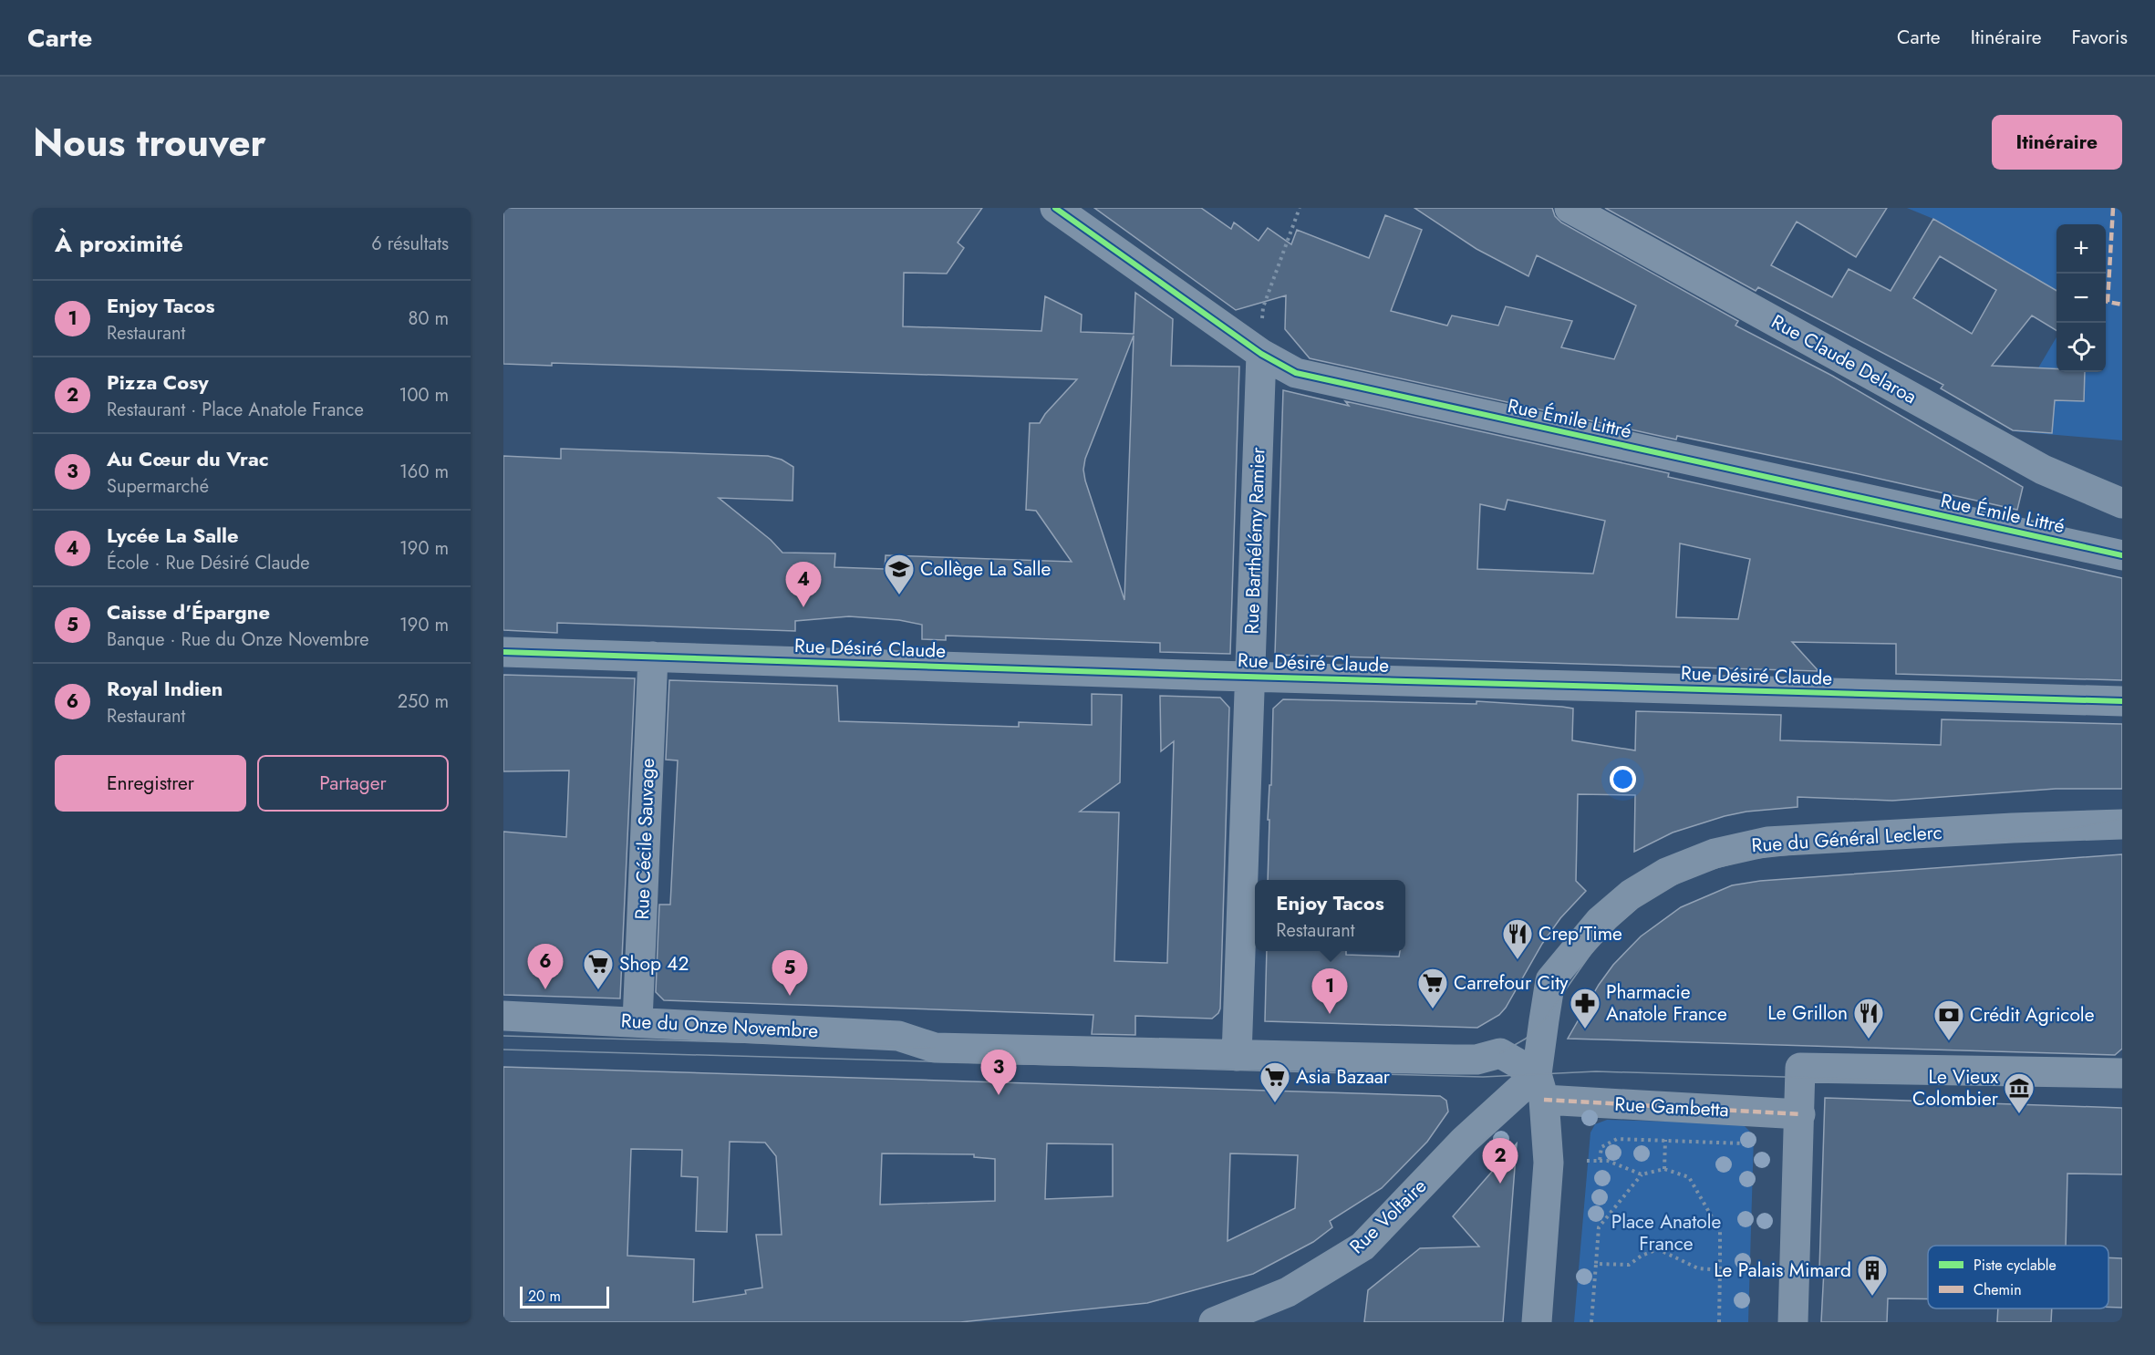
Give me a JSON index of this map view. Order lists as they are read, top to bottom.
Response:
{
  "streets": {
    "street": [
      "Rue Claude Delaroa",
      "Rue Émile Littré",
      "Rue Barthélémy Ramier",
      "Rue Désiré Claude",
      "Rue Cécile Sauvage",
      "Rue du Général Leclerc",
      "Rue du Onze Novembre",
      "Rue Gambetta",
      "Rue Voltaire"
    ]
  },
  "crossings": [
    ["Rue Émile Littré", "Rue Barthélémy Ramier"],
    ["Rue Barthélémy Ramier", "Rue Désiré Claude"],
    ["Rue Barthélémy Ramier", "Rue du Onze Novembre"],
    ["Rue Désiré Claude", "Rue Cécile Sauvage"],
    ["Rue Cécile Sauvage", "Rue du Onze Novembre"],
    ["Rue du Général Leclerc", "Rue du Onze Novembre"],
    ["Rue du Général Leclerc", "Rue Gambetta"],
    ["Rue du Général Leclerc", "Rue Voltaire"],
    ["Rue du Onze Novembre", "Rue Gambetta"],
    ["Rue du Onze Novembre", "Rue Voltaire"],
    ["Rue Gambetta", "Rue Voltaire"]
  ],
  "parks": ["Place Anatole France"],
  "places": {
    "school or university": ["Collège La Salle"],
    "restaurant": ["Crep'Time", "Le Grillon"],
    "supermarket": ["Shop 42", "Carrefour City", "Asia Bazaar"],
    "pharmacy": ["Pharmacie Anatole France"],
    "bank": ["Crédit Agricole"],
    "museum": ["Le Vieux Colombier"],
    "building": ["Le Palais Mimard"]
  },
  "legend": ["Piste cyclable", "Chemin"],
  "scale_bar": "20 m",
  "page": {
    "header": "Carte",
    "nav": ["Carte", "Itinéraire", "Favoris"],
    "title": "Nous trouver",
    "buttons": [
      "Itinéraire",
      ["Enregistrer", "Partager"]
    ],
    "heading": ["À proximité", "6 résultats"],
    "map_buttons": ["+", "−"],
    "list": [
      {
        "mark": "1",
        "name": "Enjoy Tacos",
        "note": "Restaurant",
        "value": "80 m"
      },
      {
        "mark": "2",
        "name": "Pizza Cosy",
        "note": "Restaurant · Place Anatole France",
        "value": "100 m"
      },
      {
        "mark": "3",
        "name": "Au Cœur du Vrac",
        "note": "Supermarché",
        "value": "160 m"
      },
      {
        "mark": "4",
        "name": "Lycée La Salle",
        "note": "École · Rue Désiré Claude",
        "value": "190 m"
      },
      {
        "mark": "5",
        "name": "Caisse d'Épargne",
        "note": "Banque · Rue du Onze Novembre",
        "value": "190 m"
      },
      {
        "mark": "6",
        "name": "Royal Indien",
        "note": "Restaurant",
        "value": "250 m"
      }
    ],
    "pins": [
      "4",
      "6",
      "5",
      "1",
      "3",
      "2"
    ],
    "popup": ["Enjoy Tacos", "Restaurant"],
    "scale": "20 m"
  }
}
